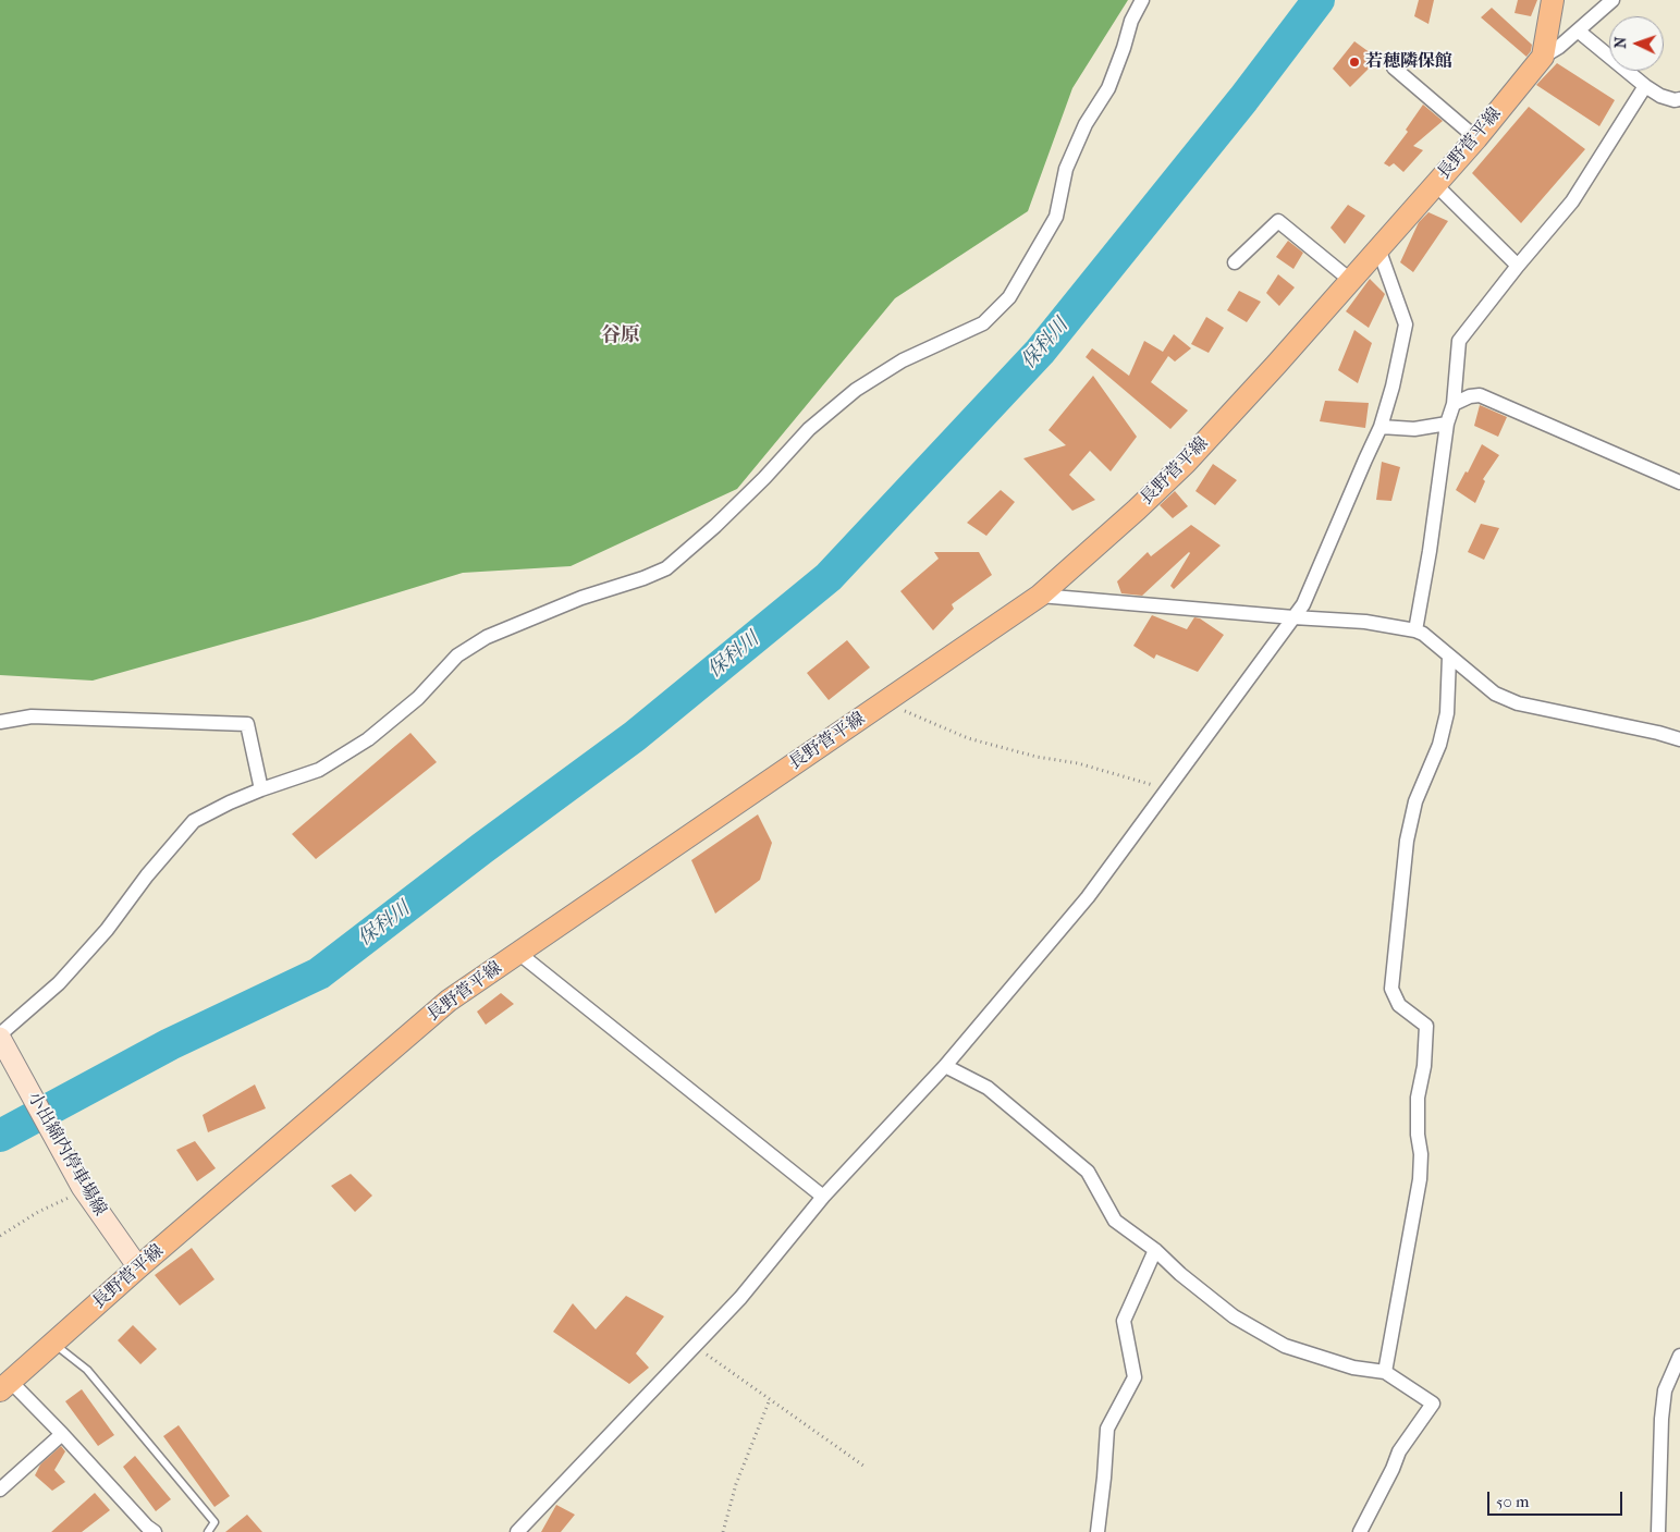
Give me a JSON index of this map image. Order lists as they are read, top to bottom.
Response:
{
  "streets": {
    "main road": ["長野菅平線", "小出綿内停車場線"]
  },
  "crossings": [
    ["長野菅平線", "小出綿内停車場線"]
  ],
  "districts": ["谷原"],
  "water": ["保科川"],
  "places": ["若穂隣保館"],
  "scale_bar": "50 m",
  "north": "left"
}
